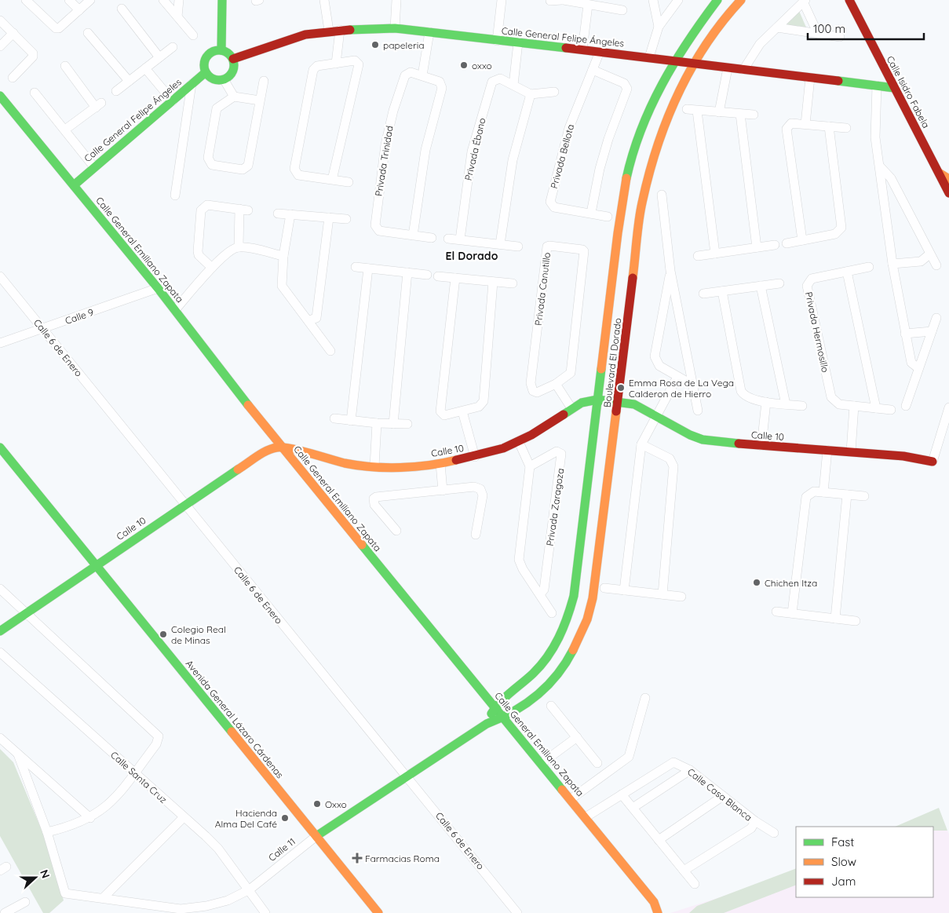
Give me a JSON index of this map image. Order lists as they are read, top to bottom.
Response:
{
  "streets": {
    "main road": [
      "Calle General Felipe Ángeles",
      "Calle Isidro Fabela",
      "Calle General Emiliano Zapata",
      "Boulevard El Dorado",
      "Calle 10",
      "Avenida General Lázaro Cárdenas",
      "Calle 11"
    ],
    "street": [
      "Privada Ébano",
      "Privada Bellota",
      "Privada Trinidad",
      "Privada Canutillo",
      "Calle 9",
      "Privada Hermosillo",
      "Calle 6 de Enero",
      "Privada Zaragoza",
      "Calle Santa Cruz",
      "Calle Casa Blanca"
    ]
  },
  "crossings": [
    ["Calle General Felipe Ángeles", "Calle Isidro Fabela"],
    ["Calle General Felipe Ángeles", "Privada Bellota"],
    ["Calle General Felipe Ángeles", "Calle General Emiliano Zapata"],
    ["Calle General Felipe Ángeles", "Boulevard El Dorado"],
    ["Calle General Emiliano Zapata", "Calle 9"],
    ["Calle General Emiliano Zapata", "Boulevard El Dorado"],
    ["Calle General Emiliano Zapata", "Calle 10"],
    ["Calle General Emiliano Zapata", "Calle Casa Blanca"],
    ["Calle General Emiliano Zapata", "Calle 11"],
    ["Calle 9", "Calle 6 de Enero"],
    ["Calle 6 de Enero", "Calle 10"],
    ["Calle 6 de Enero", "Calle 11"],
    ["Boulevard El Dorado", "Calle 10"],
    ["Boulevard El Dorado", "Calle 11"],
    ["Calle 10", "Avenida General Lázaro Cárdenas"],
    ["Avenida General Lázaro Cárdenas", "Calle 11"],
    ["Calle Santa Cruz", "Calle 11"]
  ],
  "districts": ["El Dorado"],
  "places": {
    "other": [
      "papeleria",
      "oxxo",
      "Emma Rosa de La Vega Calderon de Hierro",
      "Chichen Itza",
      "Colegio Real de Minas",
      "Oxxo",
      "Hacienda Alma Del Café"
    ],
    "health": ["Farmacias Roma"]
  },
  "legend": ["Fast", "Slow", "Jam"],
  "scale_bar": "100 m",
  "north": "right"
}
